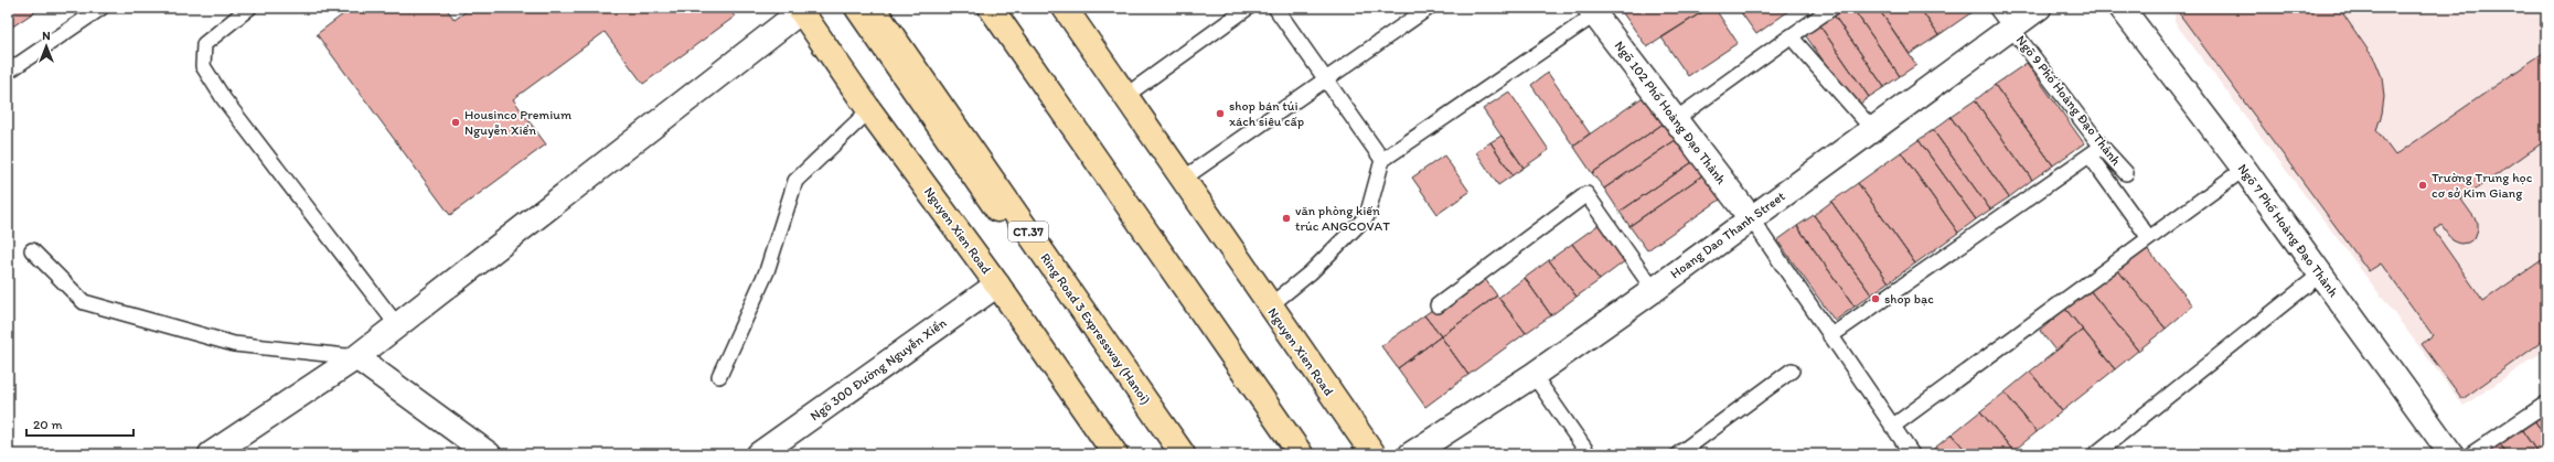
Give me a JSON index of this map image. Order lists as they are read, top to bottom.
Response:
{
  "streets": {
    "main road": ["Nguyen Xien Road", "CT.37", "Ring Road 3 Expressway (Hanoi)"],
    "street": [
      "Ngõ 102 Phố Hoàng Đạo Thành",
      "Ngõ 7 Phố Hoàng Đạo Thành",
      "Hoang Dao Thanh Street",
      "Ngõ 300 Đường Nguyễn Xiển"
    ],
    "lane": ["Ngõ 9 Phố Hoàng Đạo Thành"]
  },
  "crossings": [
    ["Ngõ 9 Phố Hoàng Đạo Thành", "Hoang Dao Thanh Street"],
    ["Ngõ 102 Phố Hoàng Đạo Thành", "Hoang Dao Thanh Street"],
    ["Nguyen Xien Road", "Ngõ 300 Đường Nguyễn Xiển"]
  ],
  "places": [
    "shop bán túi xách siêu cấp",
    "Housinco Premium Nguyễn Xiển",
    "Trường Trung học cơ sở Kim Giang",
    "văn phòng kiến trúc ANGCOVAT",
    "shop bạc"
  ],
  "scale_bar": "20 m",
  "north": "top"
}
